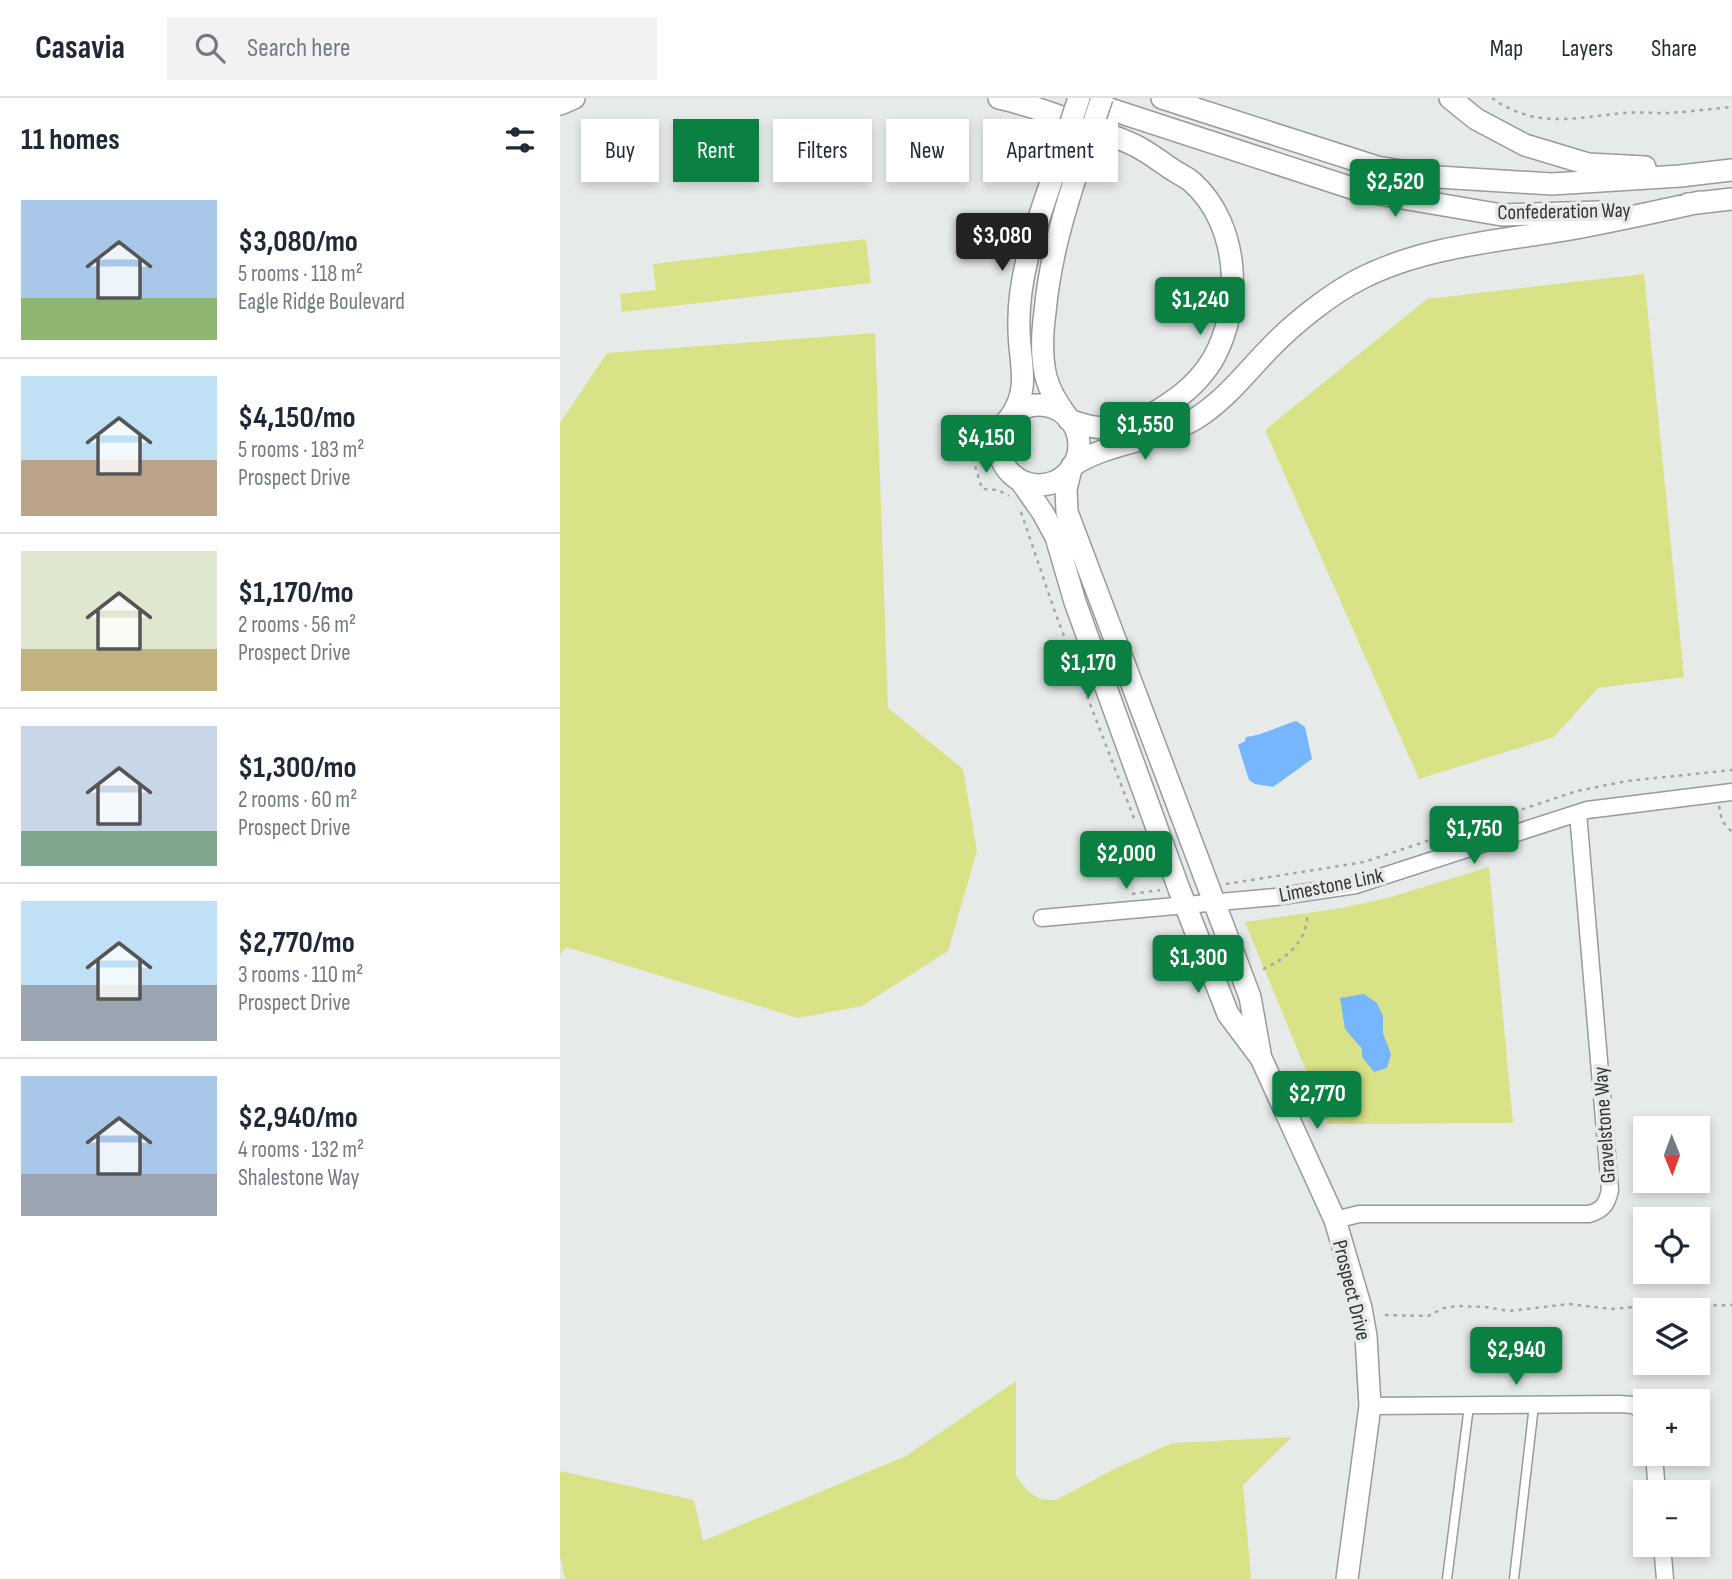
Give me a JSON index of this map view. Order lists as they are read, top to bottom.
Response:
{
  "streets": {
    "main road": ["Confederation Way", "Prospect Drive"],
    "street": ["Limestone Link", "Gravelstone Way"]
  },
  "crossings": [
    ["Limestone Link", "Gravelstone Way"],
    ["Limestone Link", "Prospect Drive"],
    ["Gravelstone Way", "Prospect Drive"]
  ],
  "north": "bottom",
  "page": {
    "header": "Casavia",
    "search": "Search here",
    "nav": ["Map", "Layers", "Share"],
    "heading": "11 homes",
    "chip": [
      "Buy",
      "Rent",
      "Filters",
      "New",
      "Apartment"
    ],
    "price": [
      "$2,520",
      "$3,080",
      "$1,240",
      "$1,550",
      "$4,150",
      "$1,170",
      "$1,750",
      "$2,000",
      "$1,300",
      "$2,770",
      "$2,940"
    ],
    "list": [
      {
        "name": "$3,080/mo",
        "note": "5 rooms · 118 m² · Eagle Ridge Boulevard"
      },
      {
        "name": "$4,150/mo",
        "note": "5 rooms · 183 m² · Prospect Drive"
      },
      {
        "name": "$1,170/mo",
        "note": "2 rooms · 56 m² · Prospect Drive"
      },
      {
        "name": "$1,300/mo",
        "note": "2 rooms · 60 m² · Prospect Drive"
      },
      {
        "name": "$2,770/mo",
        "note": "3 rooms · 110 m² · Prospect Drive"
      },
      {
        "name": "$2,940/mo",
        "note": "4 rooms · 132 m² · Shalestone Way"
      }
    ],
    "map_buttons": ["+", "−"]
  }
}
